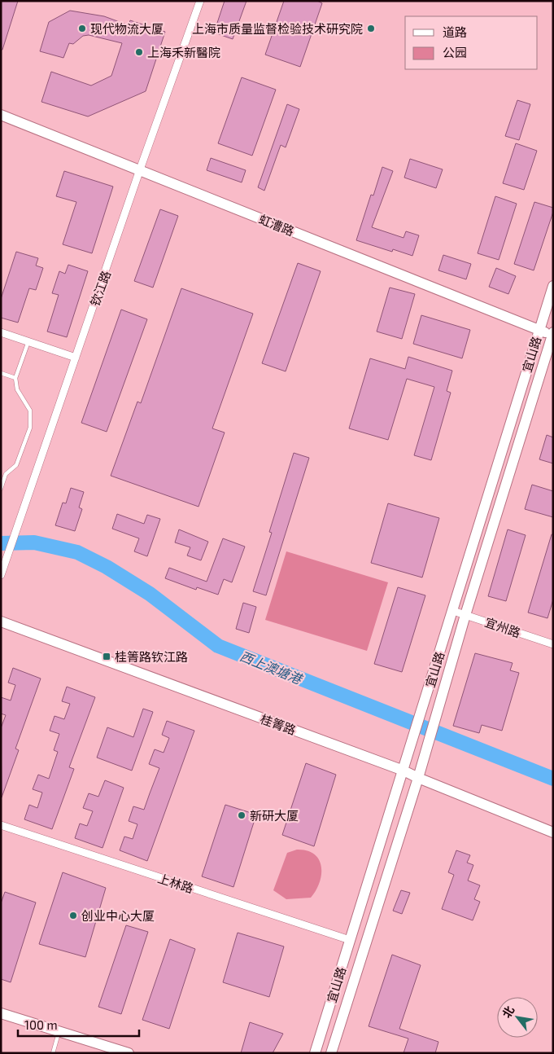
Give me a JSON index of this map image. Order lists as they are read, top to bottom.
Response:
{
  "streets": {
    "main road": ["虹漕路", "宜山路", "桂箐路"],
    "street": ["钦江路", "宜州路", "上林路"]
  },
  "crossings": [
    ["虹漕路", "钦江路"],
    ["虹漕路", "宜山路"],
    ["宜山路", "宜州路"],
    ["宜山路", "桂箐路"],
    ["宜山路", "上林路"]
  ],
  "water": ["西上澳塘港"],
  "places": {
    "other": [
      "现代物流大厦",
      "上海市质量监督检验技术研究院",
      "上海禾新醫院",
      "新研大厦",
      "创业中心大厦"
    ],
    "transit": ["桂箐路钦江路"]
  },
  "legend": ["道路", "公园"],
  "scale_bar": "100 m",
  "north": "top left"
}
